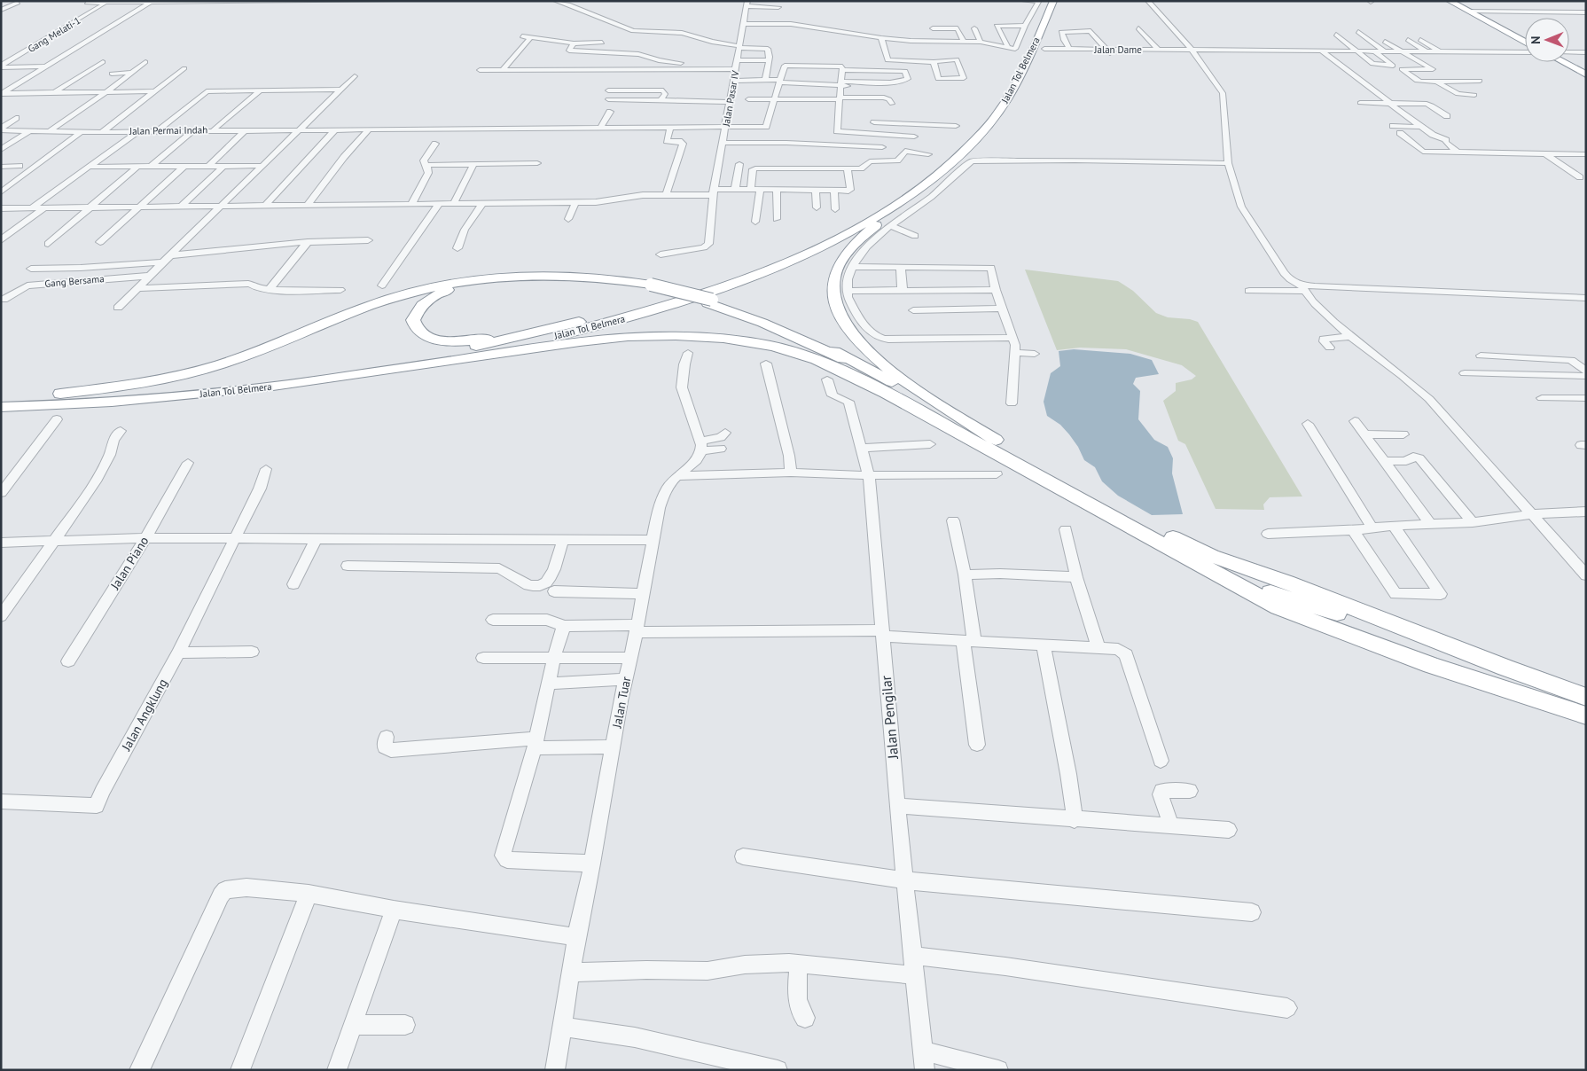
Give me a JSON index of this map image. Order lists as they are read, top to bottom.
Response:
{
  "streets": {
    "highway": ["Jalan Tol Belmera"],
    "street": [
      "Gang Melati-1",
      "Jalan Dame",
      "Jalan Pasar IV",
      "Jalan Permai Indah",
      "Gang Bersama",
      "Jalan Piano",
      "Jalan Tuar",
      "Jalan Angklung",
      "Jalan Pengilar"
    ]
  },
  "crossings": [
    ["Jalan Pasar IV", "Jalan Permai Indah"]
  ],
  "north": "left"
}
